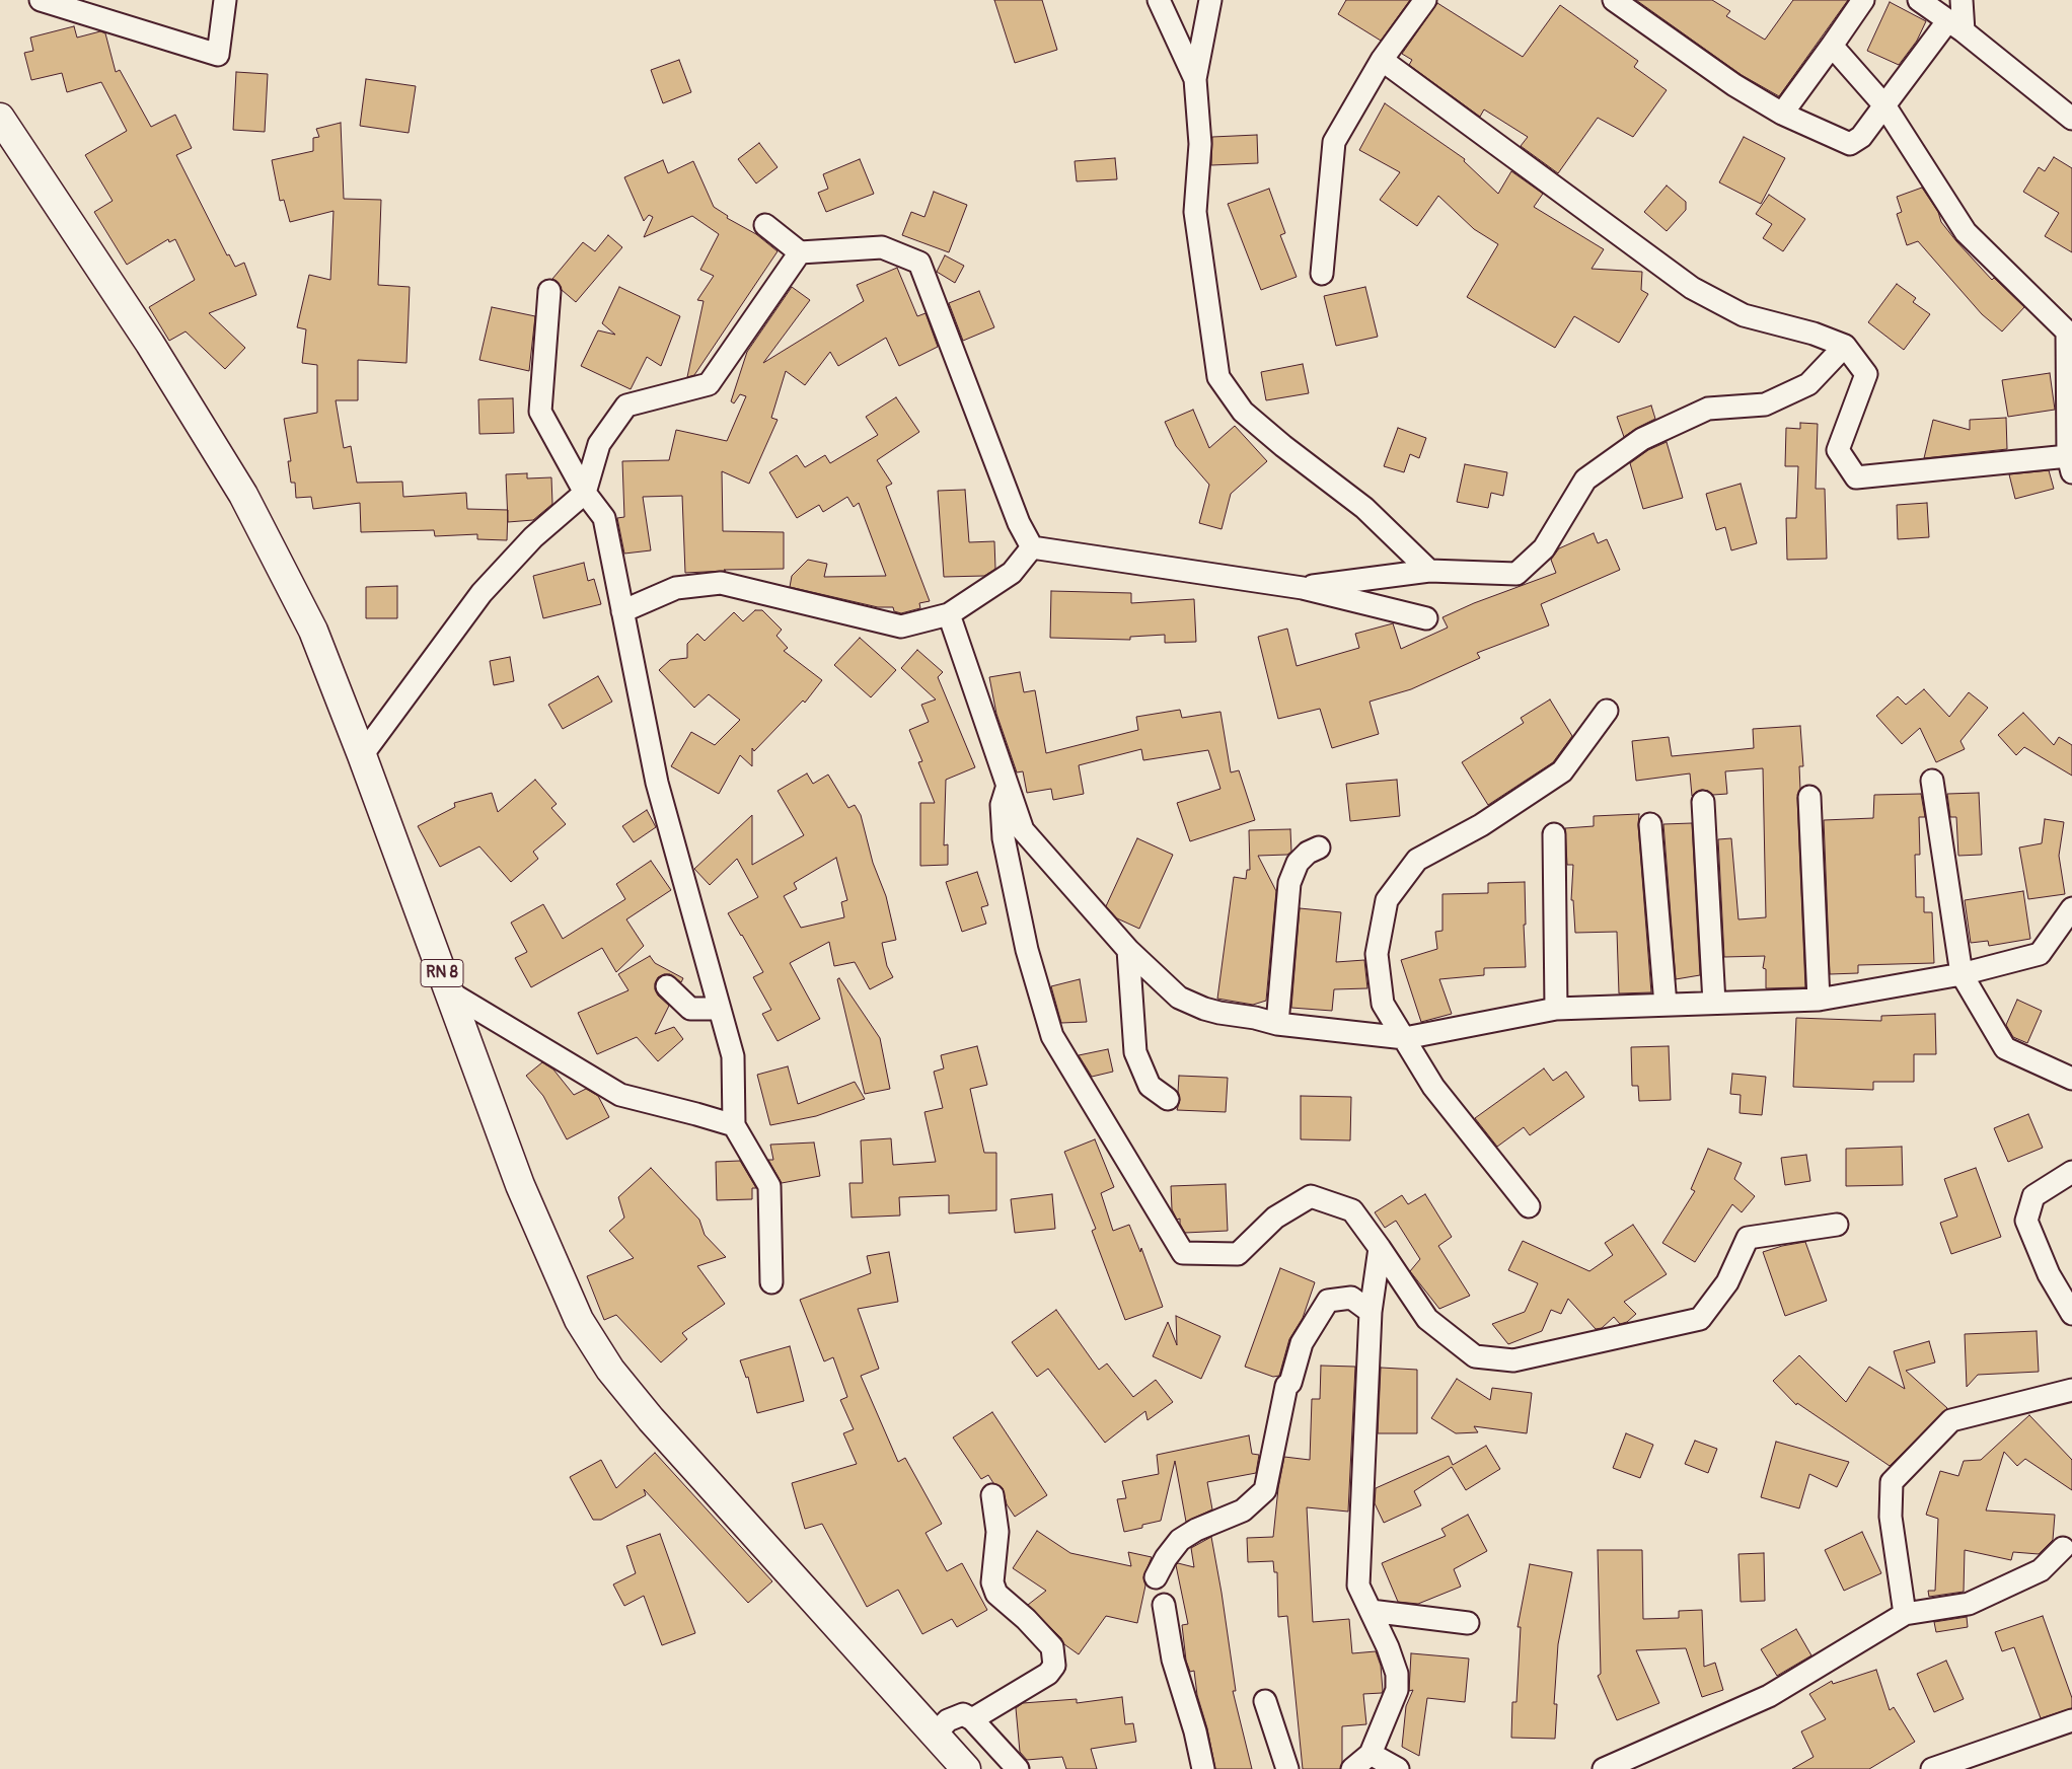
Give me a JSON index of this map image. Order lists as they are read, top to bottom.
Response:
{
  "streets": {
    "main road": ["RN 8"]
  }
}
